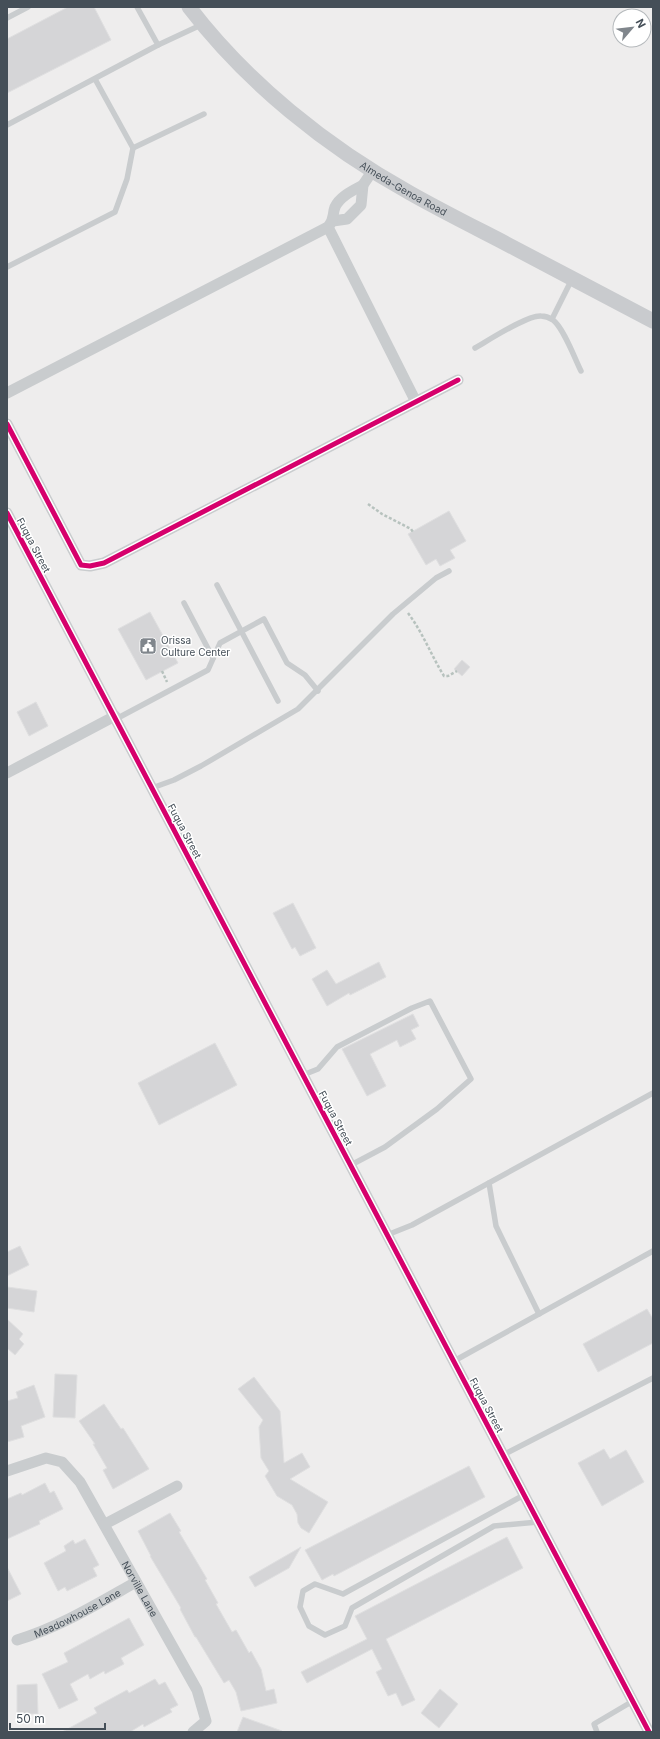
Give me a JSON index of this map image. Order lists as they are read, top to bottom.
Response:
{
  "streets": {
    "main road": ["Almeda-Genoa Road"],
    "street": ["Fuqua Street", "Norville Lane", "Meadowhouse Lane"]
  },
  "crossings": [
    ["Norville Lane", "Meadowhouse Lane"]
  ],
  "places": {
    "public building": ["Orissa Culture Center"]
  },
  "scale_bar": "50 m",
  "north": "top right"
}
